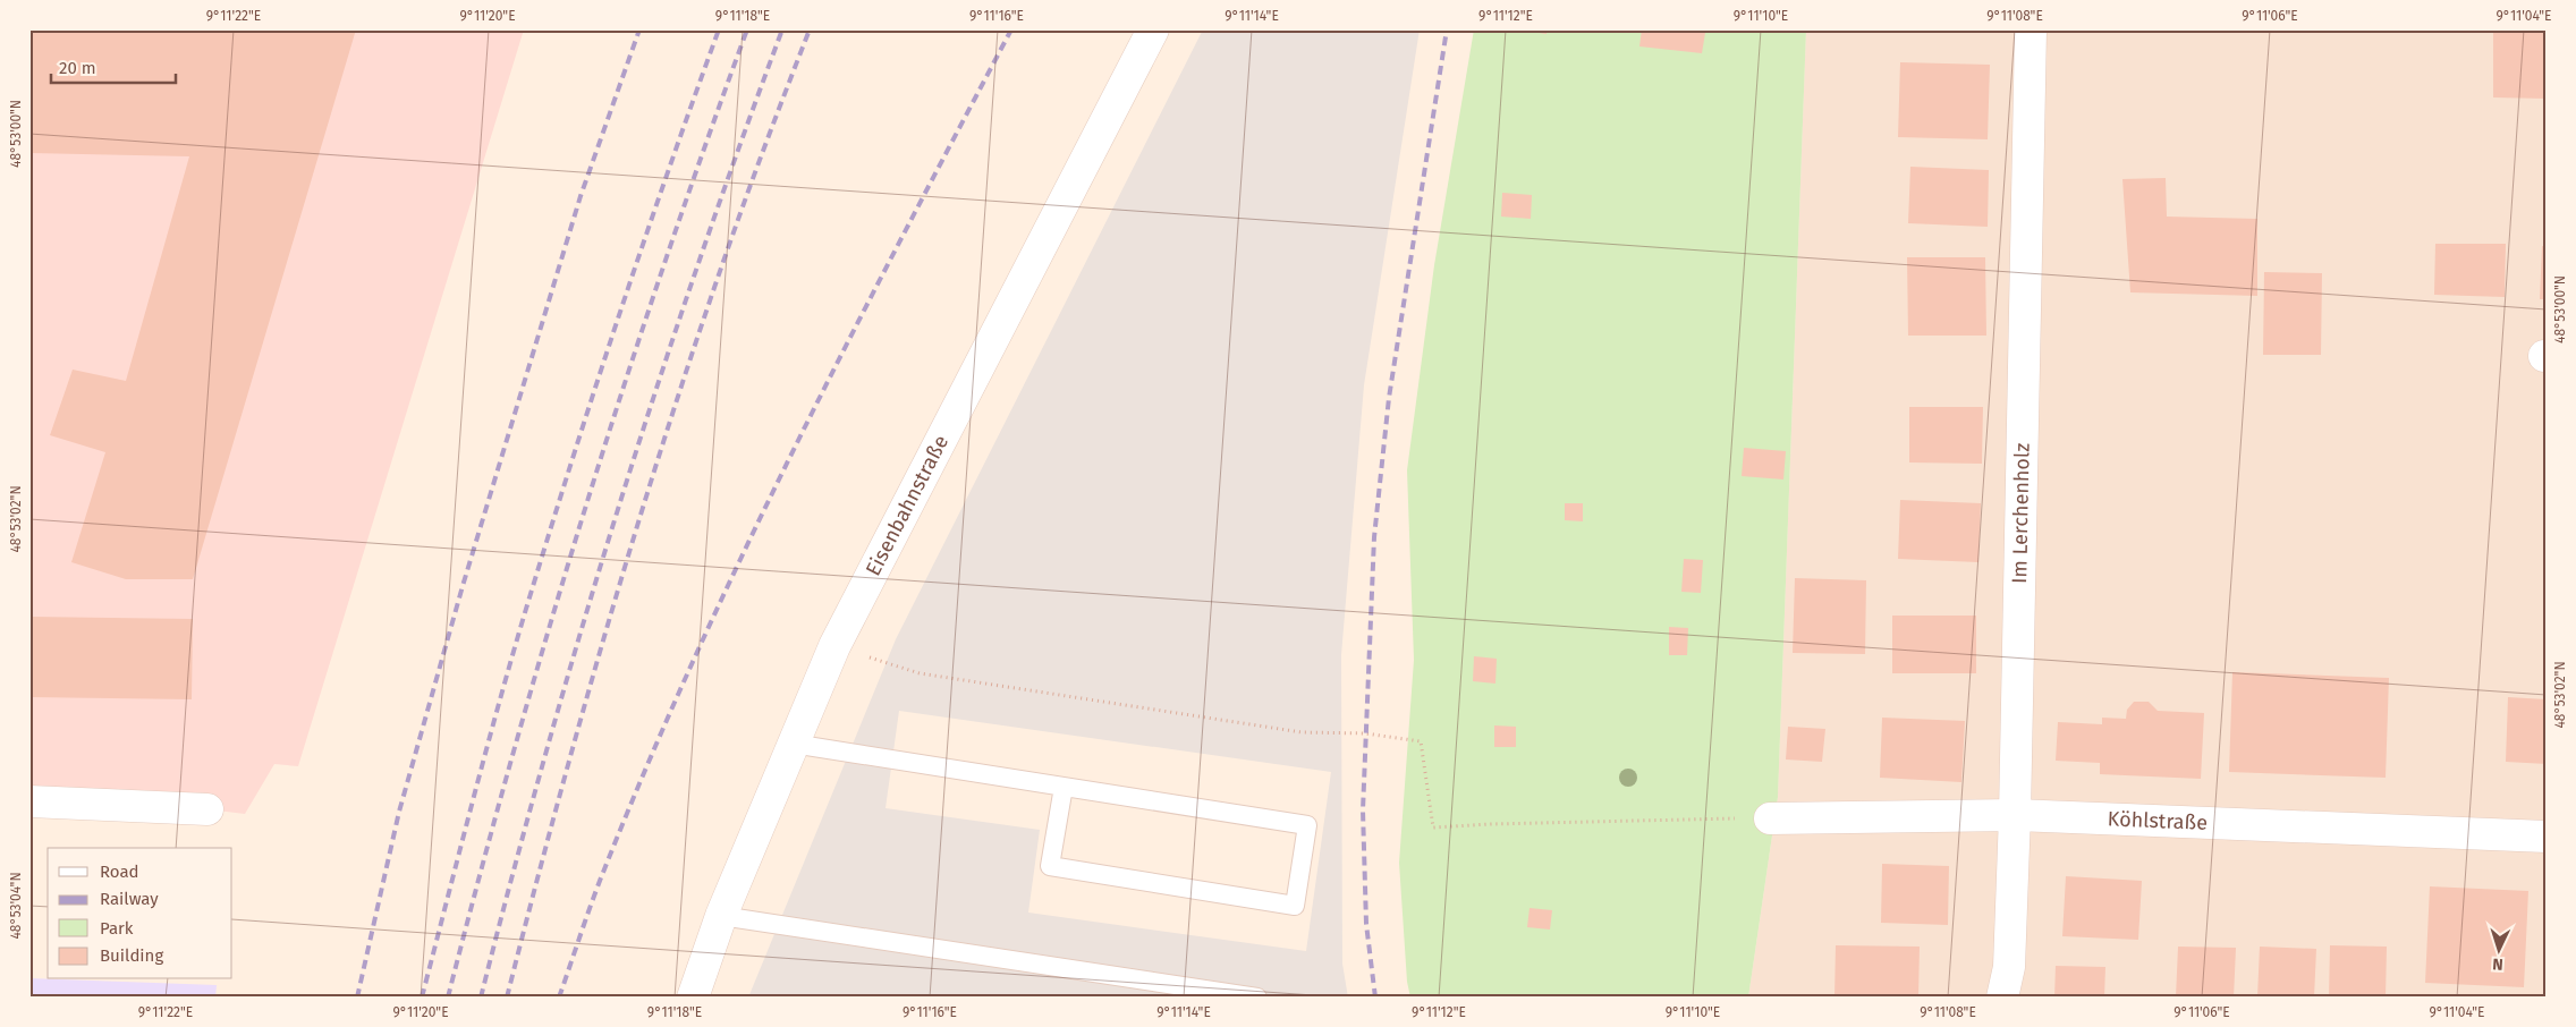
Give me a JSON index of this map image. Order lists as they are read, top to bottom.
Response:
{
  "streets": {
    "street": ["Eisenbahnstraße", "Im Lerchenholz", "Köhlstraße"]
  },
  "crossings": [
    ["Im Lerchenholz", "Köhlstraße"]
  ],
  "legend": [
    "Road",
    "Railway",
    "Park",
    "Building"
  ],
  "scale_bar": "20 m",
  "north": "bottom",
  "coordinates": [
    "9°11'22\"E",
    "9°11'20\"E",
    "9°11'18\"E",
    "9°11'16\"E",
    "9°11'14\"E",
    "9°11'12\"E",
    "9°11'10\"E",
    "9°11'08\"E",
    "9°11'06\"E",
    "9°11'04\"E",
    "48°53'00\"N",
    "48°53'02\"N",
    "48°53'04\"N"
  ]
}
